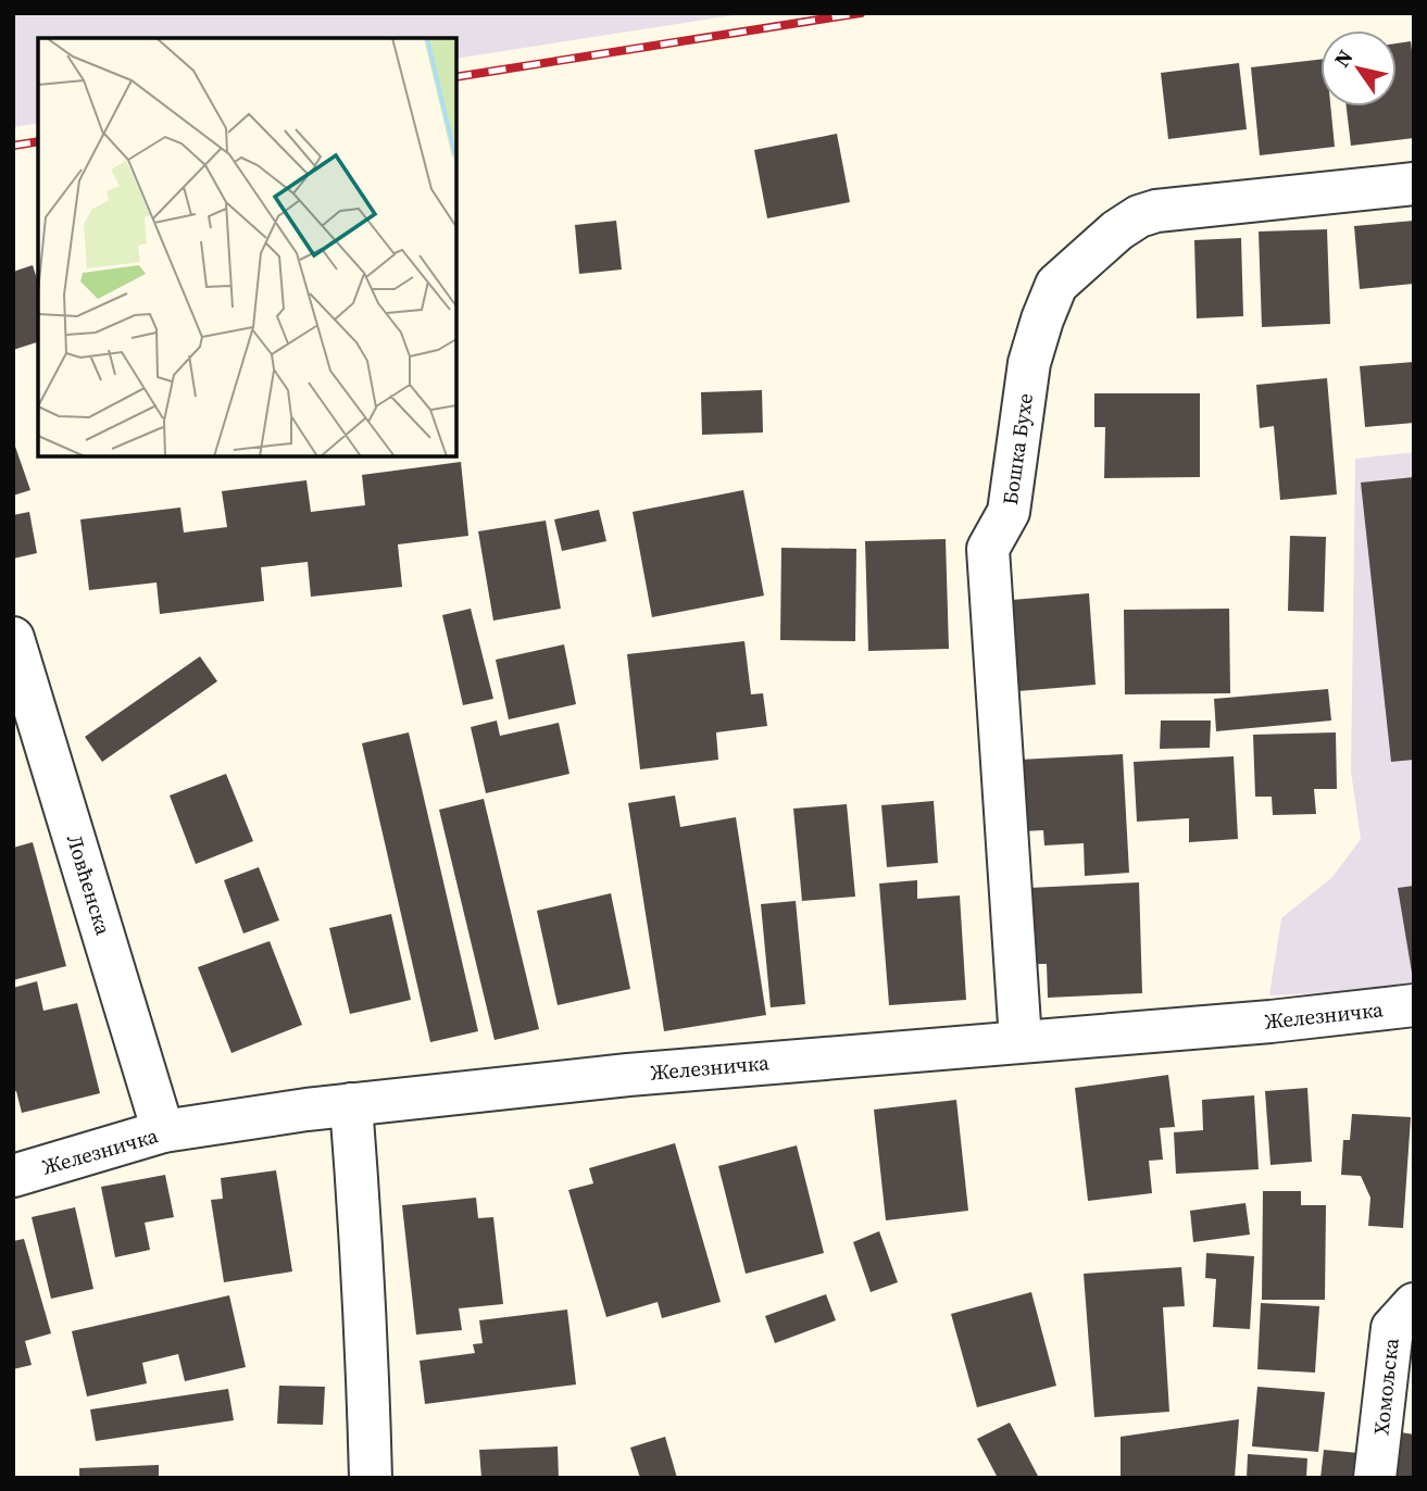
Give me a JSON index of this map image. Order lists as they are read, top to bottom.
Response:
{
  "streets": {
    "street": [
      "Бошка Бухе",
      "Ловћенска",
      "Железничка",
      "Хомољска"
    ]
  },
  "crossings": [
    ["Бошка Бухе", "Железничка"],
    ["Ловћенска", "Железничка"]
  ],
  "north": "top left"
}
